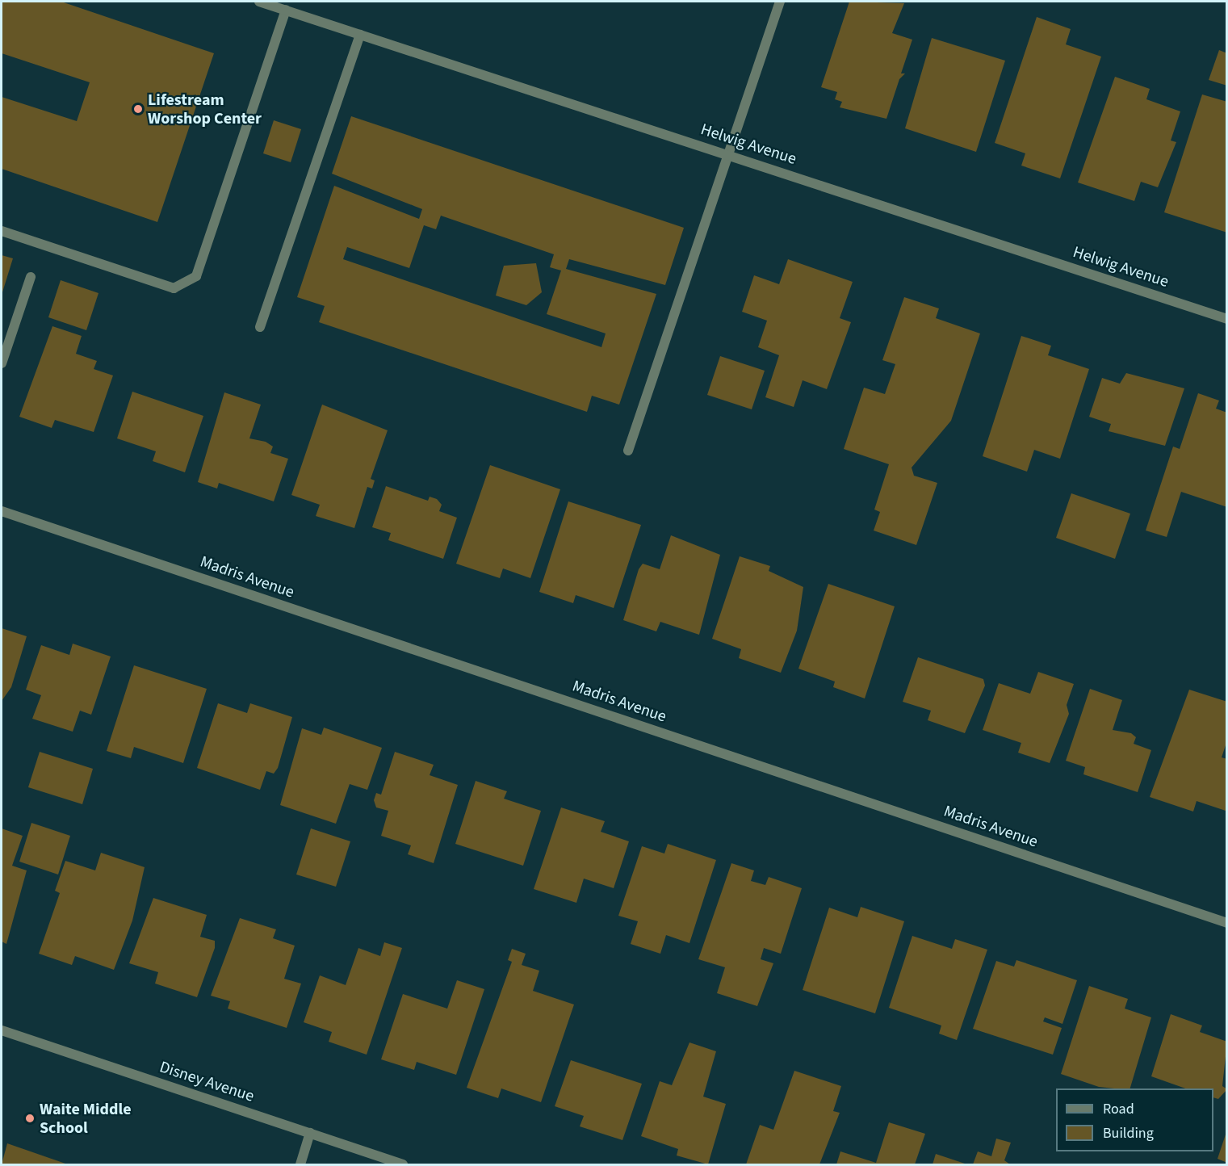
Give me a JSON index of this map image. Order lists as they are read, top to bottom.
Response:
{
  "streets": {
    "street": ["Helwig Avenue", "Madris Avenue", "Disney Avenue"]
  },
  "places": ["Lifestream Worshop Center", "Waite Middle School"],
  "legend": ["Road", "Building"]
}
